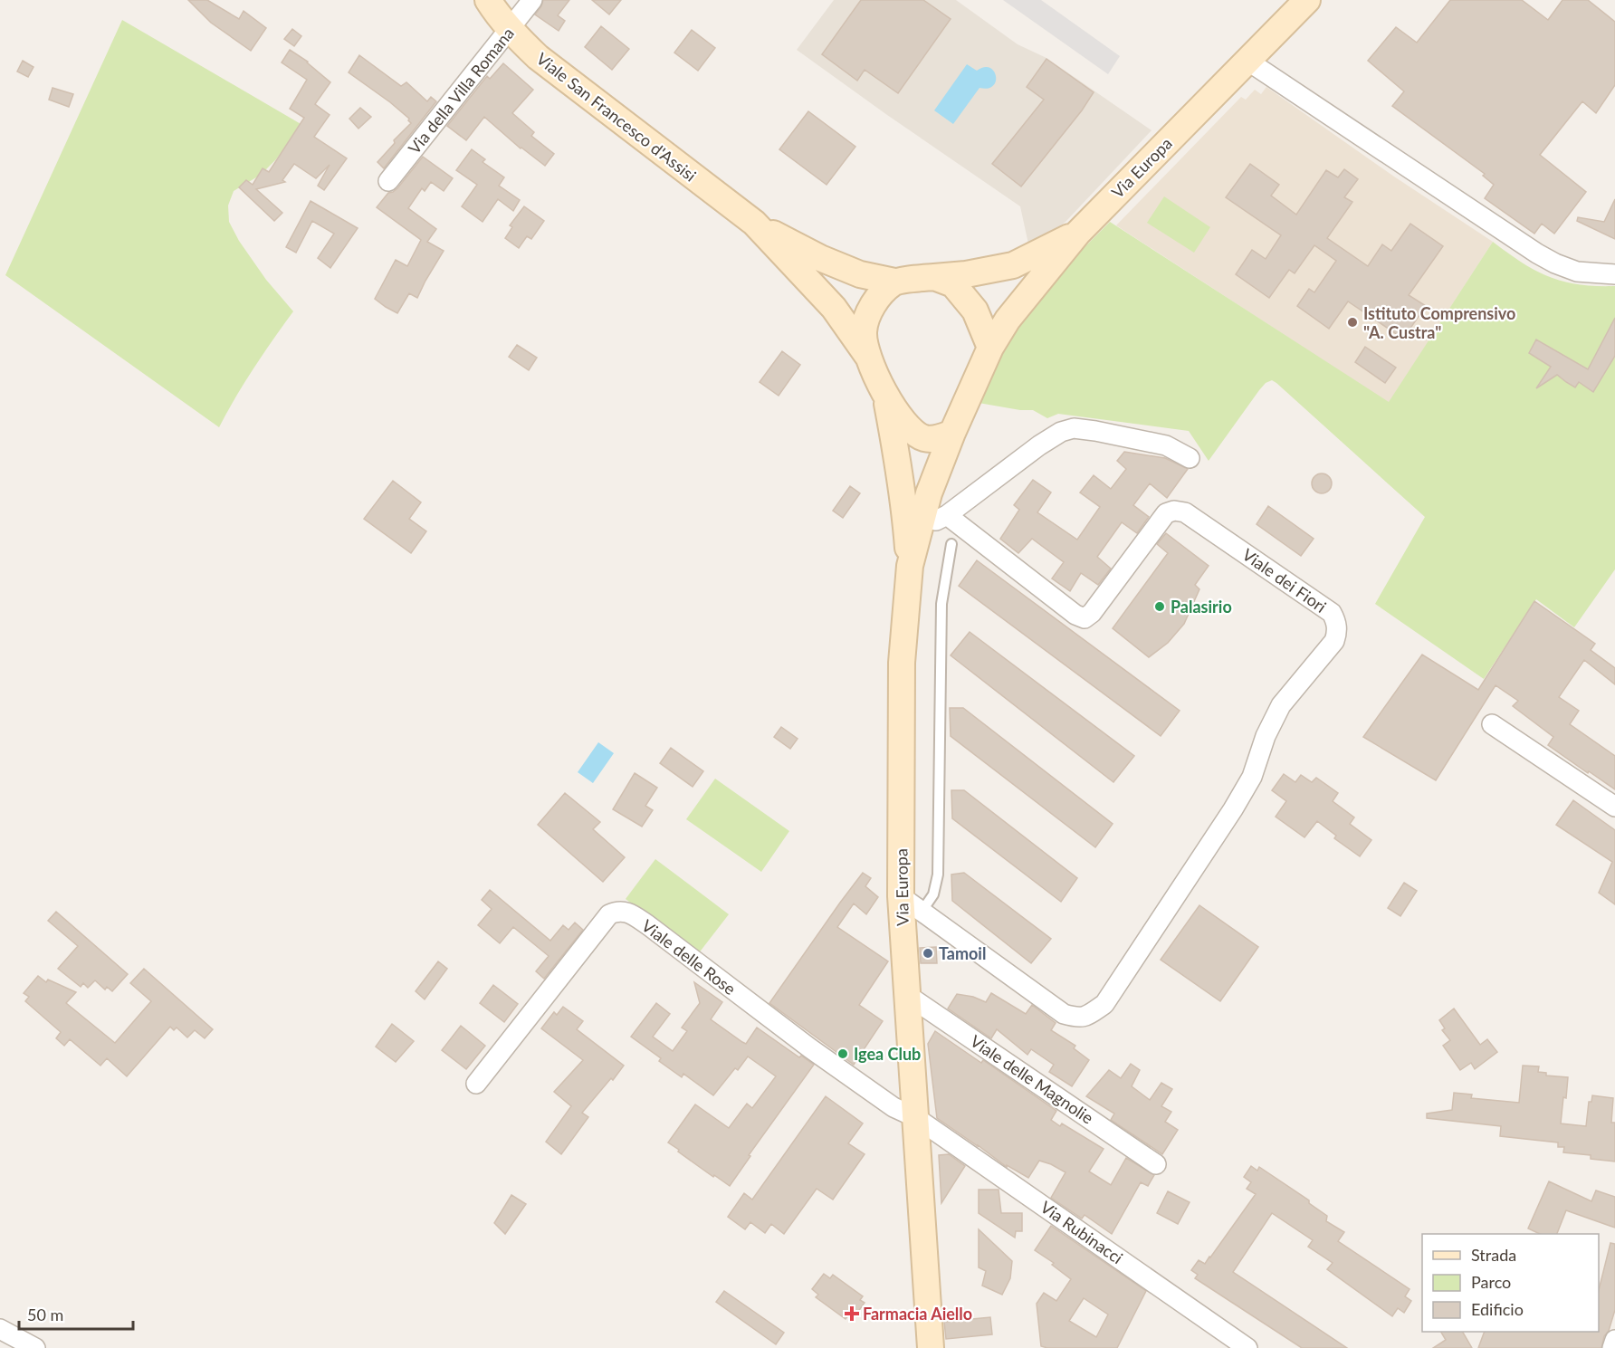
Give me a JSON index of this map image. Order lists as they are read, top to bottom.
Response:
{
  "streets": {
    "street": [
      "Via della Villa Romana",
      "Viale San Francesco d'Assisi",
      "Via Europa",
      "Viale dei Fiori",
      "Viale delle Rose",
      "Viale delle Magnolie",
      "Via Rubinacci"
    ]
  },
  "crossings": [
    ["Via della Villa Romana", "Viale San Francesco d'Assisi"],
    ["Viale San Francesco d'Assisi", "Via Europa"],
    ["Via Europa", "Viale dei Fiori"],
    ["Via Europa", "Viale delle Rose"],
    ["Via Europa", "Viale delle Magnolie"],
    ["Via Europa", "Via Rubinacci"],
    ["Viale delle Rose", "Via Rubinacci"]
  ],
  "places": {
    "other": [
      "Istituto Comprensivo \"A. Custra\"",
      "Palasirio",
      "Tamoil",
      "Igea Club"
    ],
    "health": ["Farmacia Aiello"]
  },
  "legend": ["Strada", "Parco", "Edificio"],
  "scale_bar": "50 m"
}
